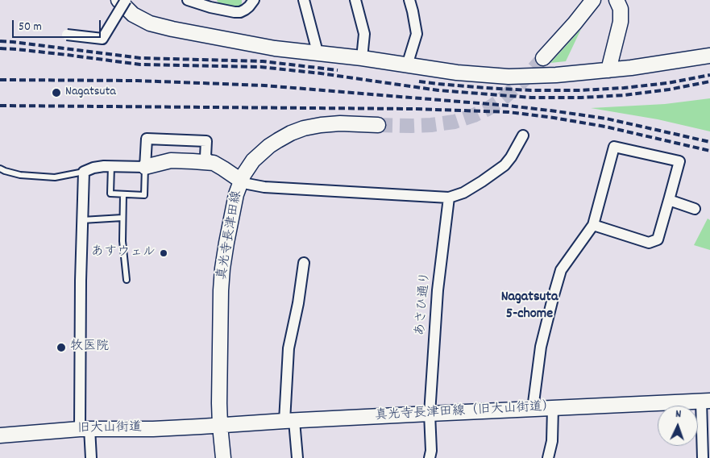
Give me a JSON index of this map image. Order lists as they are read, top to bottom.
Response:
{
  "streets": {
    "street": [
      "真光寺長津田線",
      "あさひ通り",
      "真光寺長津田線（旧大山街道）",
      "旧大山街道"
    ]
  },
  "crossings": [
    ["真光寺長津田線", "真光寺長津田線（旧大山街道）"],
    ["真光寺長津田線", "旧大山街道"],
    ["あさひ通り", "真光寺長津田線（旧大山街道）"],
    ["真光寺長津田線（旧大山街道）", "旧大山街道"]
  ],
  "districts": ["Nagatsuta 5-chome"],
  "places": ["Nagatsuta", "あすウェル", "牧医院"],
  "scale_bar": "50 m",
  "north": "top"
}
